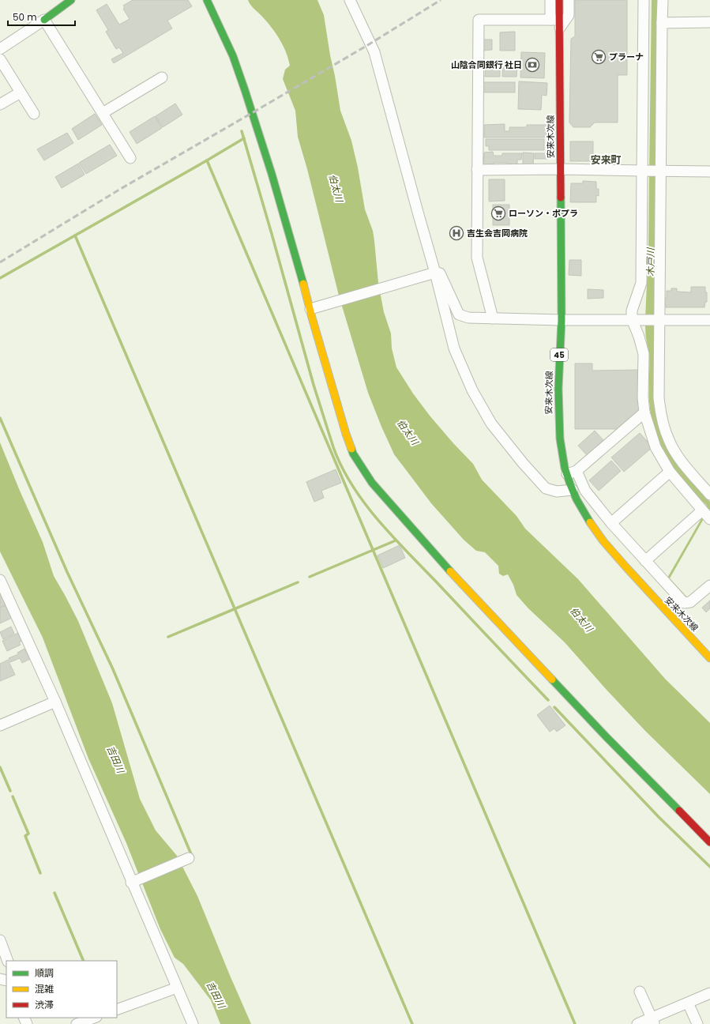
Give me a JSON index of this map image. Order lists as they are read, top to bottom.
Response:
{
  "streets": {
    "street": ["安来木次線", "45"]
  },
  "districts": ["安来町"],
  "water": ["伯太川", "木戸川", "吉田川"],
  "places": {
    "supermarket": ["プラーナ", "ローソン・ポプラ"],
    "bank": ["山陰合同銀行 社日"],
    "hospital": ["吉生会吉岡病院"]
  },
  "legend": ["順調", "混雑", "渋滞"],
  "scale_bar": "50 m"
}
